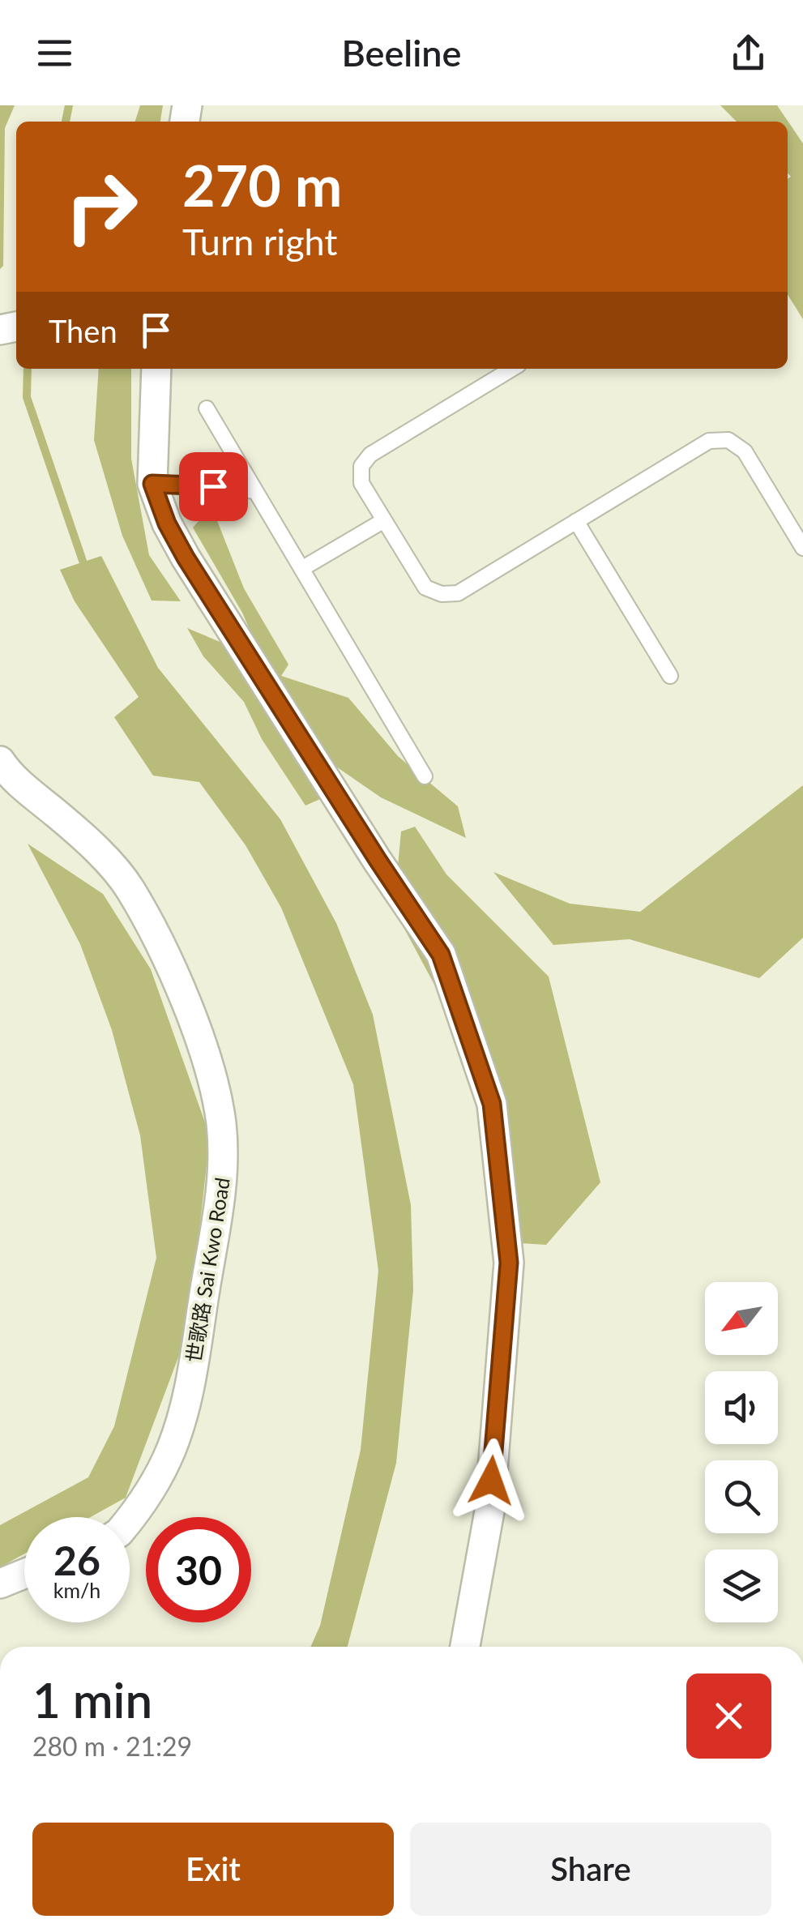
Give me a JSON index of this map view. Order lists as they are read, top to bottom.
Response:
{
  "streets": {
    "street": ["世歌路 Sai Kwo Road"]
  },
  "north": "bottom left",
  "page": {
    "header": "Beeline",
    "turn": ["270 m", "Turn right"],
    "then": "Then",
    "speed": "26 km/h",
    "limit": "30",
    "heading": ["1 min", "280 m · 21:29"],
    "buttons": ["Exit", "Share"]
  }
}
